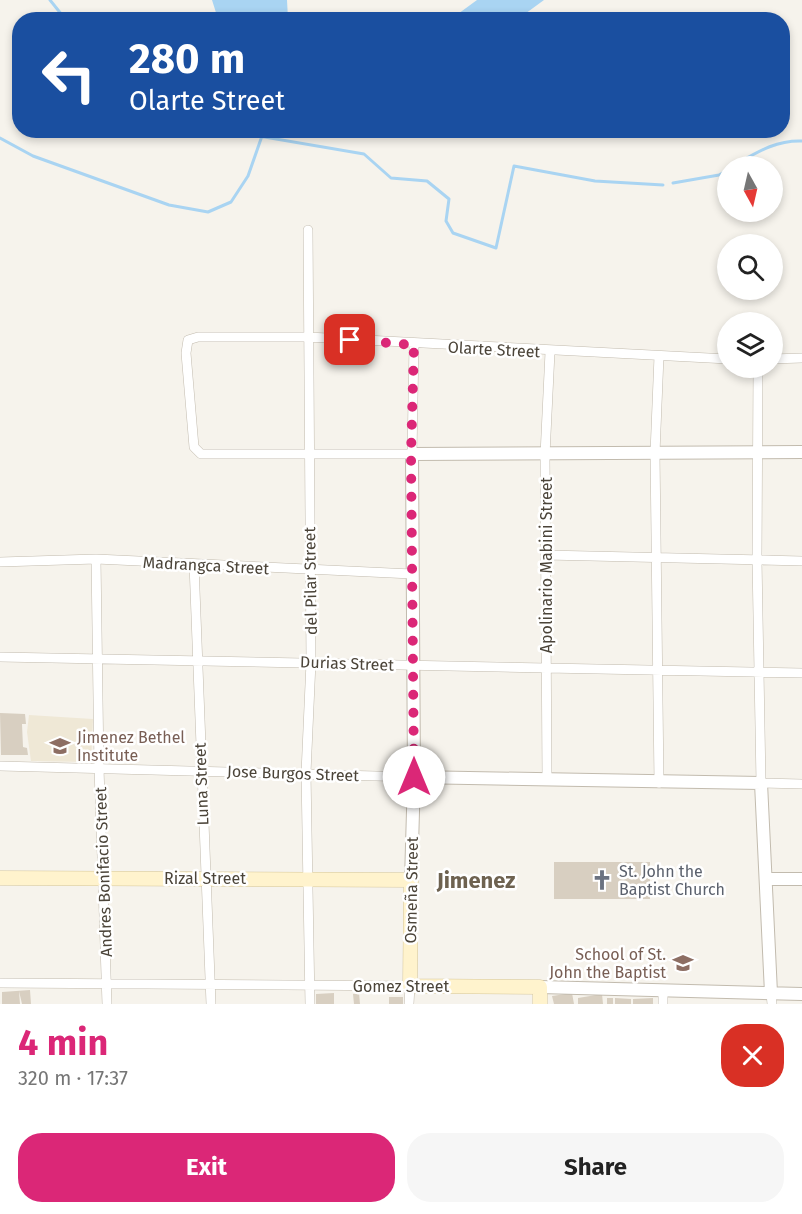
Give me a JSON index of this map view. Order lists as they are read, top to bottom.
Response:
{
  "streets": {
    "main road": ["Rizal Street", "Osmeña Street", "Gomez Street"],
    "street": [
      "Olarte Street",
      "Madrangca Street",
      "Apolinario Mabini Street",
      "del Pilar Street",
      "Durias Street",
      "Jose Burgos Street",
      "Luna Street",
      "Andres Bonifacio Street"
    ]
  },
  "crossings": [
    ["Olarte Street", "Apolinario Mabini Street"],
    ["Olarte Street", "del Pilar Street"],
    ["Olarte Street", "Osmeña Street"],
    ["Madrangca Street", "del Pilar Street"],
    ["Madrangca Street", "Luna Street"],
    ["Madrangca Street", "Andres Bonifacio Street"],
    ["Madrangca Street", "Osmeña Street"],
    ["Apolinario Mabini Street", "Durias Street"],
    ["Apolinario Mabini Street", "Jose Burgos Street"],
    ["del Pilar Street", "Durias Street"],
    ["del Pilar Street", "Jose Burgos Street"],
    ["del Pilar Street", "Rizal Street"],
    ["del Pilar Street", "Gomez Street"],
    ["Durias Street", "Luna Street"],
    ["Durias Street", "Andres Bonifacio Street"],
    ["Durias Street", "Osmeña Street"],
    ["Jose Burgos Street", "Luna Street"],
    ["Jose Burgos Street", "Andres Bonifacio Street"],
    ["Jose Burgos Street", "Osmeña Street"],
    ["Luna Street", "Rizal Street"],
    ["Luna Street", "Gomez Street"],
    ["Andres Bonifacio Street", "Rizal Street"],
    ["Andres Bonifacio Street", "Gomez Street"],
    ["Rizal Street", "Osmeña Street"],
    ["Osmeña Street", "Gomez Street"]
  ],
  "districts": ["Jimenez"],
  "places": {
    "school or university": ["Jimenez Bethel Institute", "School of St. John the Baptist"],
    "church": ["St. John the Baptist Church"]
  },
  "north": "bottom",
  "page": {
    "turn": ["280 m", "Olarte Street"],
    "heading": ["4 min", "320 m · 17:37"],
    "buttons": ["Exit", "Share"]
  }
}
